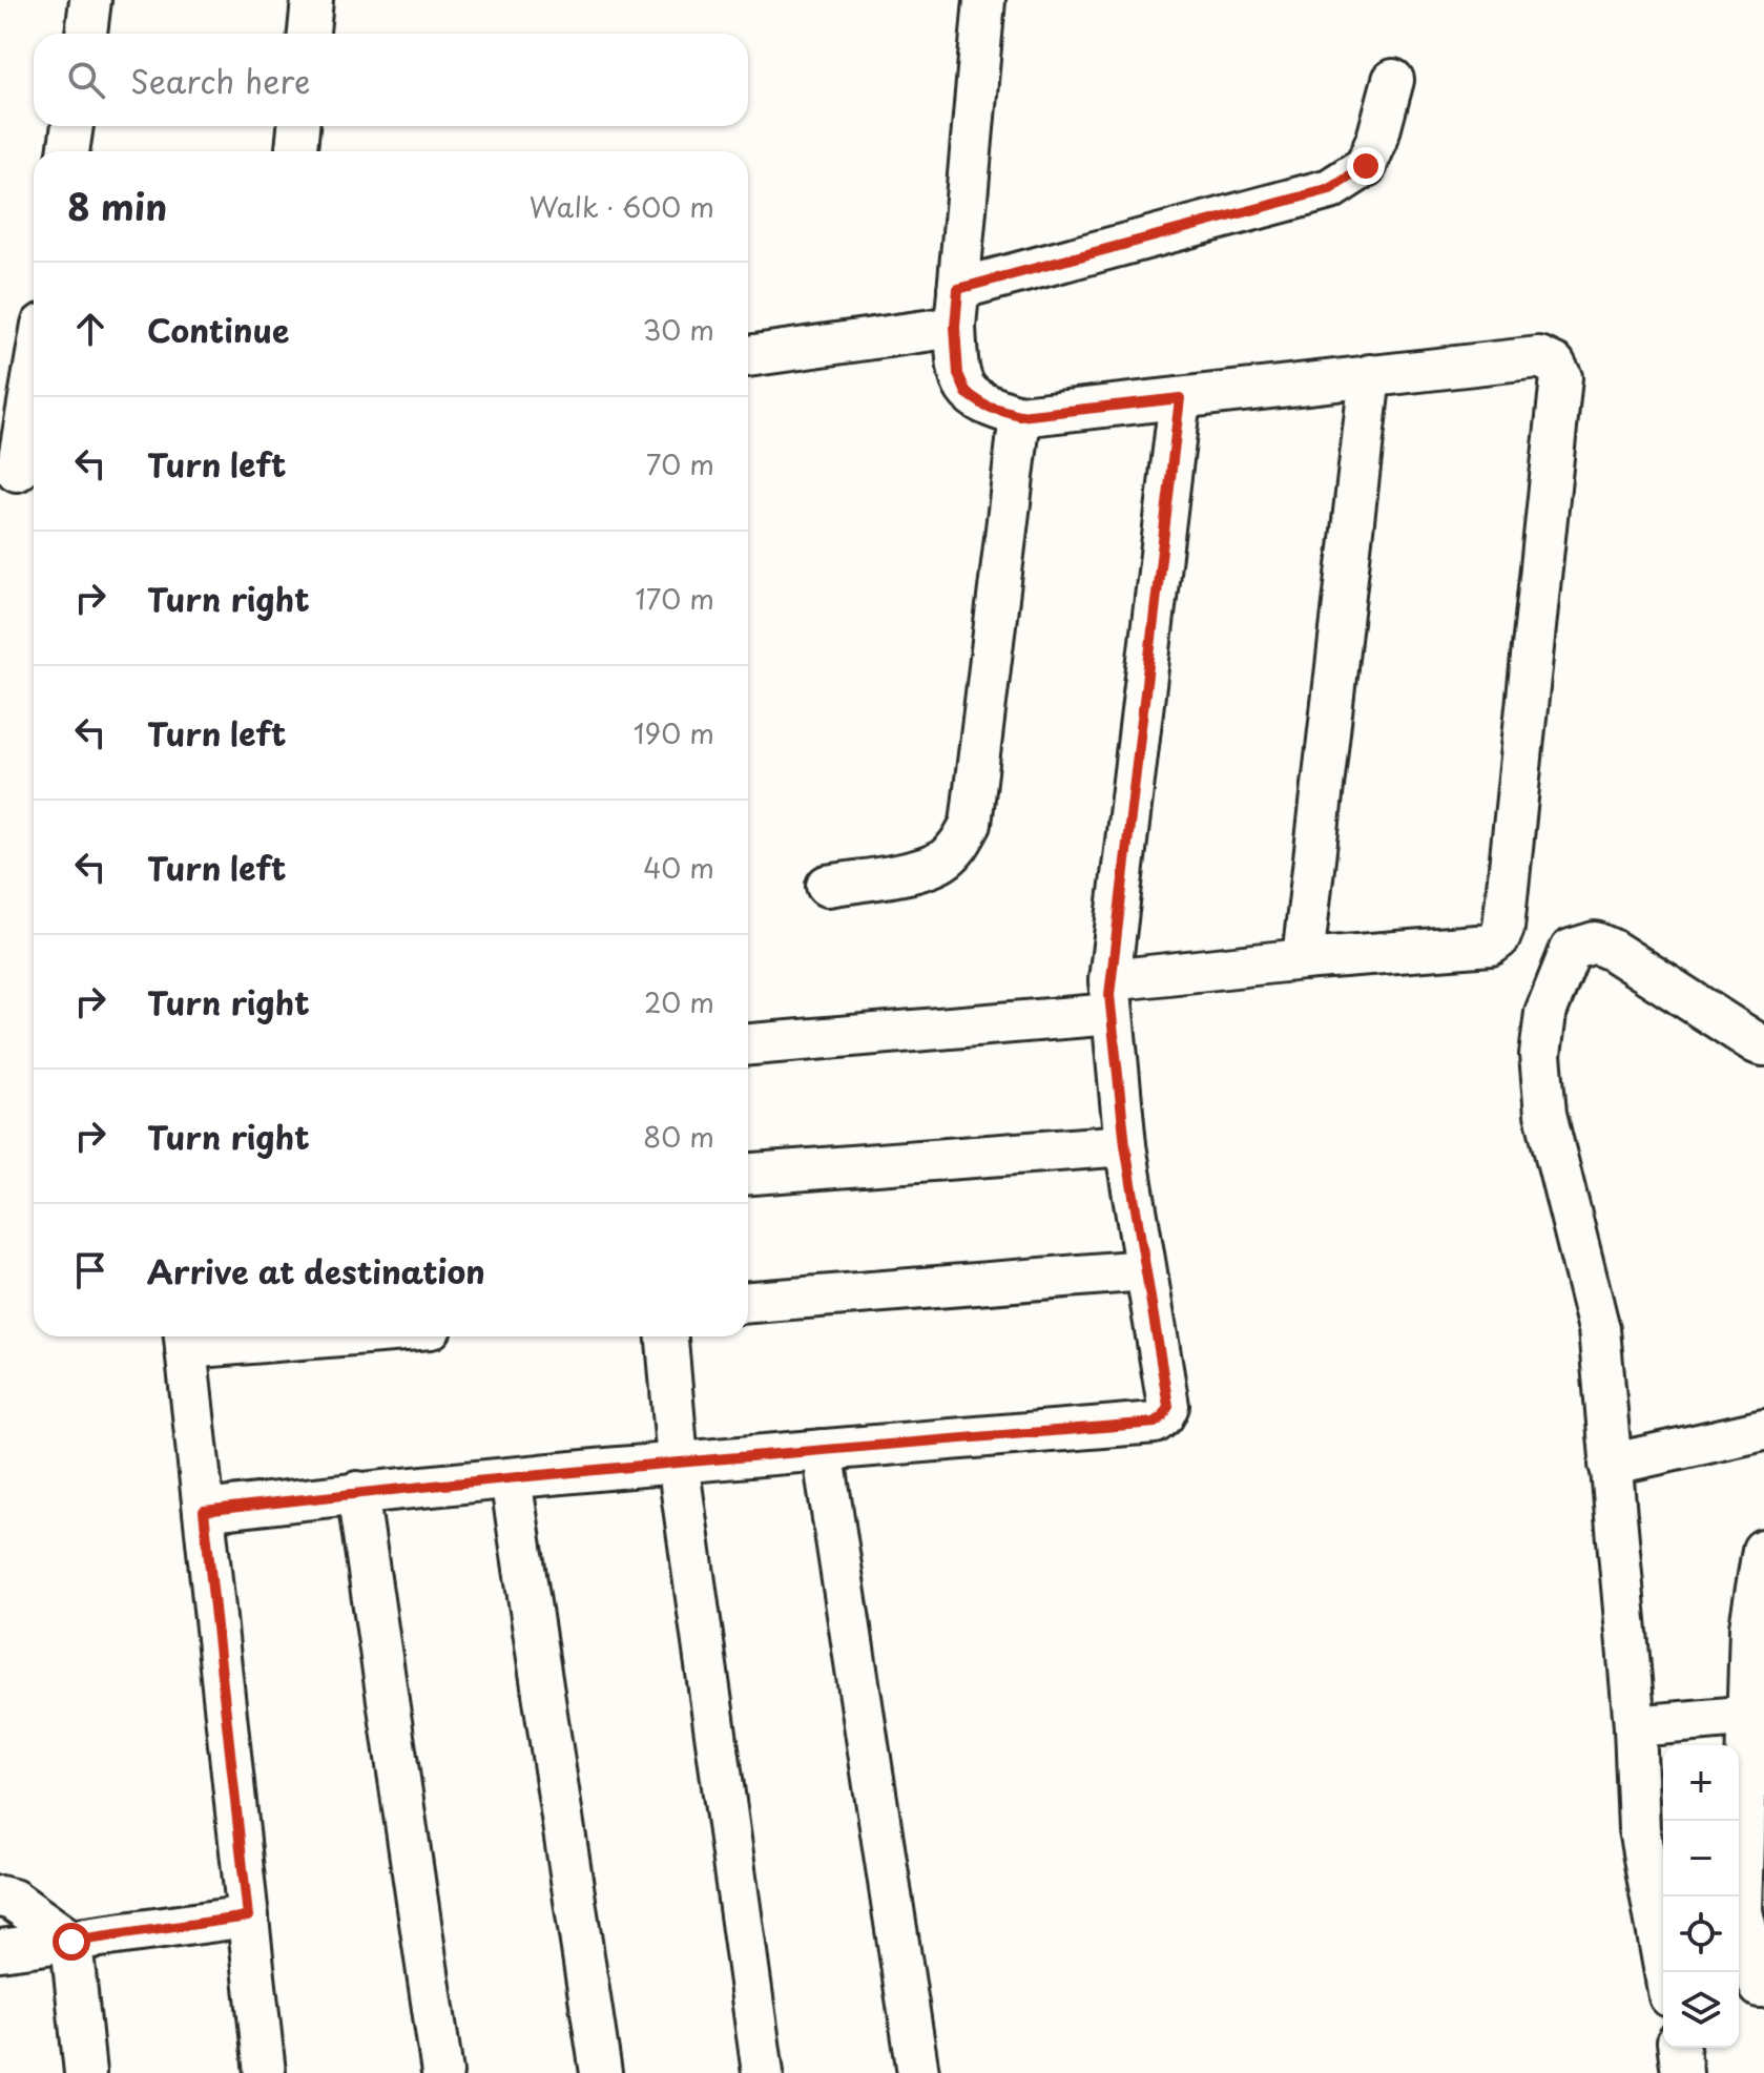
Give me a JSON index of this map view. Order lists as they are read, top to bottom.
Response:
{
  "page": {
    "search": "Search here",
    "heading": ["8 min", "Walk · 600 m"],
    "list": [
      ["Continue", "30 m"],
      ["Turn left", "70 m"],
      ["Turn right", "170 m"],
      ["Turn left", "190 m"],
      ["Turn left", "40 m"],
      ["Turn right", "20 m"],
      ["Turn right", "80 m"],
      "Arrive at destination"
    ],
    "map_buttons": ["+", "−"]
  }
}
